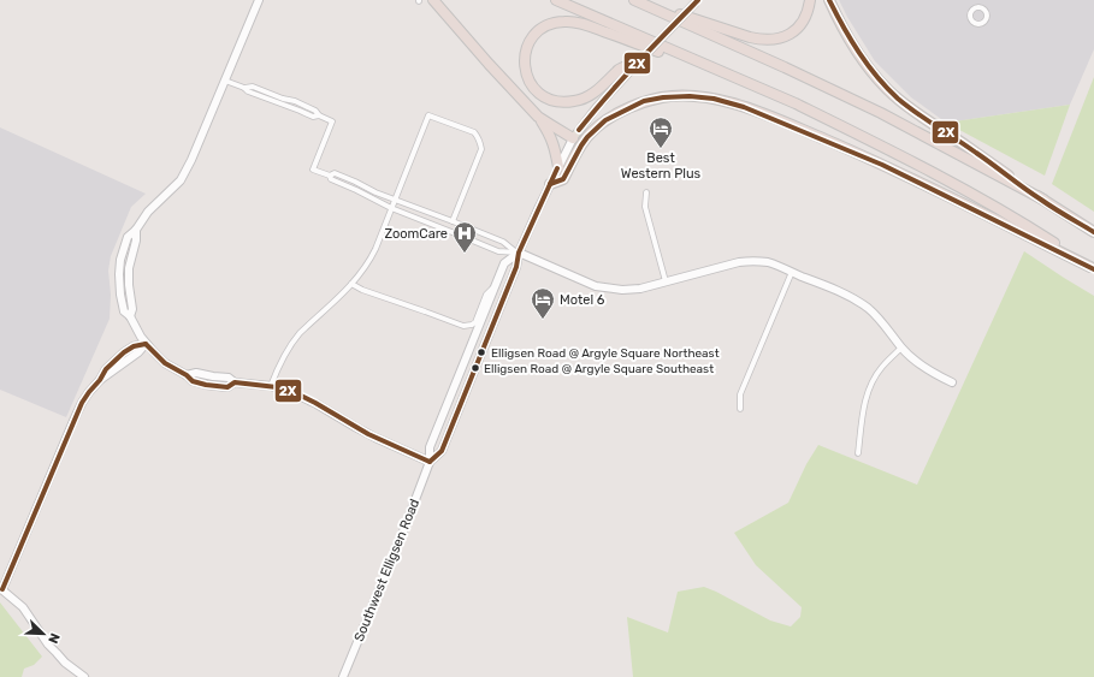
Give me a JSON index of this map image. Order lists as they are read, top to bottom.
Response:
{
  "streets": {
    "main road": ["Southwest Elligsen Road"]
  },
  "places": {
    "hotel": ["Best Western Plus", "Motel 6"],
    "hospital": ["ZoomCare"],
    "other": ["Elligsen Road @ Argyle Square Northeast", "Elligsen Road @ Argyle Square Southeast"]
  },
  "lines": ["transit line 2X"],
  "north": "bottom right"
}
